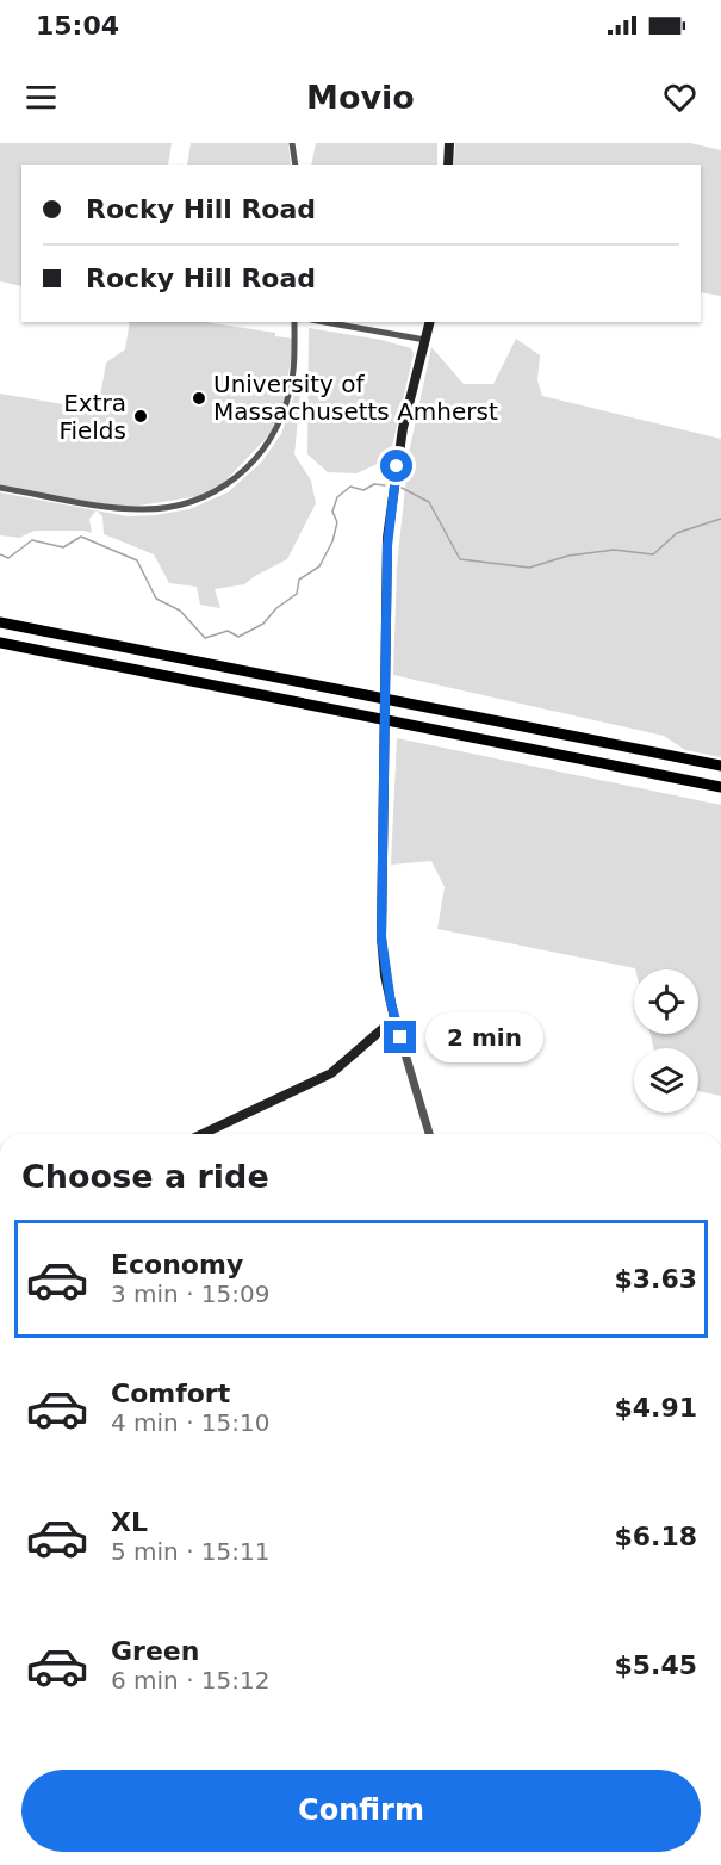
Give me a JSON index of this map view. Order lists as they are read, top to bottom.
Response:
{
  "places": ["University of Massachusetts Amherst", "Extra Fields"],
  "page": {
    "status": "15:04",
    "header": "Movio",
    "banner": ["Rocky Hill Road", "Rocky Hill Road"],
    "bubble": "2 min",
    "heading": "Choose a ride",
    "list": [
      {
        "name": "Economy",
        "note": "3 min · 15:09",
        "value": "$3.63"
      },
      {
        "name": "Comfort",
        "note": "4 min · 15:10",
        "value": "$4.91"
      },
      {
        "name": "XL",
        "note": "5 min · 15:11",
        "value": "$6.18"
      },
      {
        "name": "Green",
        "note": "6 min · 15:12",
        "value": "$5.45"
      }
    ],
    "buttons": "Confirm"
  }
}
